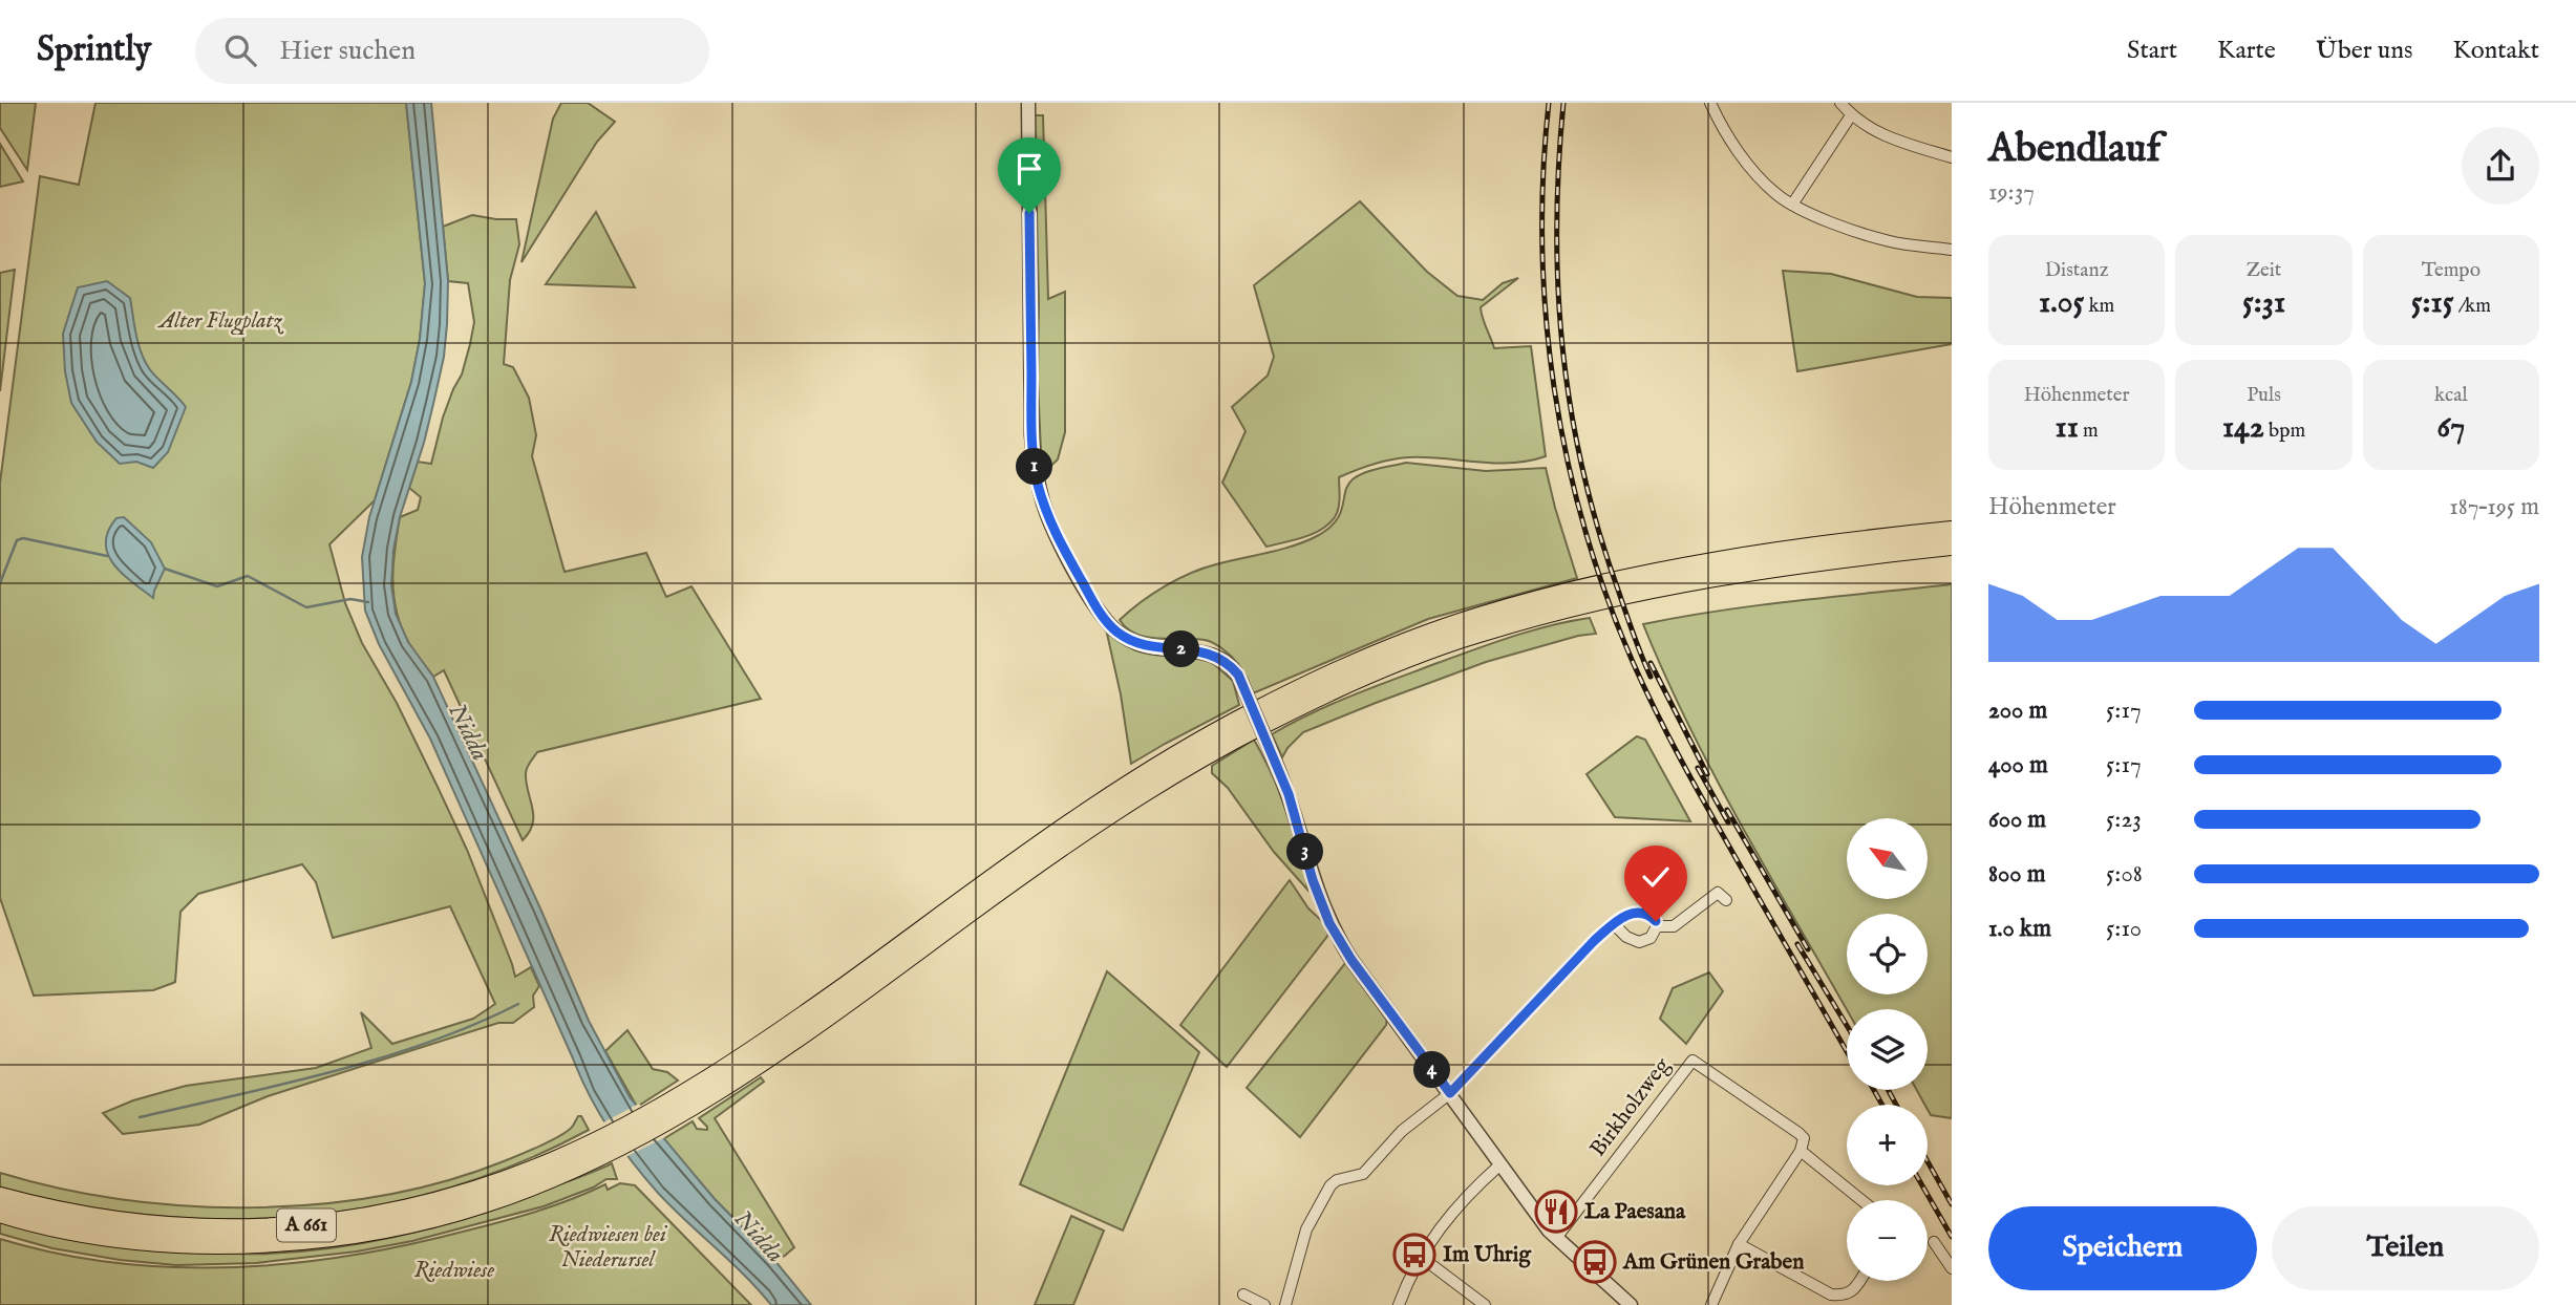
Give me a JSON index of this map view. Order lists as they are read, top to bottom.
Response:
{
  "streets": {
    "highway": ["A 661"],
    "street": ["Birkholzweg"]
  },
  "water": ["Nidda"],
  "parks": ["Alter Flugplatz", "Riedwiesen bei Niederursel", "Riedwiese"],
  "places": {
    "restaurant": ["La Paesana"],
    "bus stop": ["Im Uhrig", "Am Grünen Graben"]
  },
  "north": "top left",
  "page": {
    "header": "Sprintly",
    "search": "Hier suchen",
    "nav": [
      "Start",
      "Karte",
      "Über uns",
      "Kontakt"
    ],
    "heading": ["Abendlauf", "19:37"],
    "stats": [
      ["Distanz", "1.05 km"],
      ["Zeit", "5:31"],
      ["Tempo", "5:15 /km"],
      ["Höhenmeter", "11 m"],
      ["Puls", "142 bpm"],
      ["kcal", "67"]
    ],
    "pins": [
      "1",
      "2",
      "3",
      "4"
    ],
    "chart": ["Höhenmeter", "187–195 m"],
    "list": [
      {
        "name": "200 m",
        "note": "5:17"
      },
      {
        "name": "400 m",
        "note": "5:17"
      },
      {
        "name": "600 m",
        "note": "5:23"
      },
      {
        "name": "800 m",
        "note": "5:08"
      },
      {
        "name": "1.0 km",
        "note": "5:10"
      }
    ],
    "map_buttons": ["+", "−"],
    "buttons": ["Speichern", "Teilen"]
  }
}
